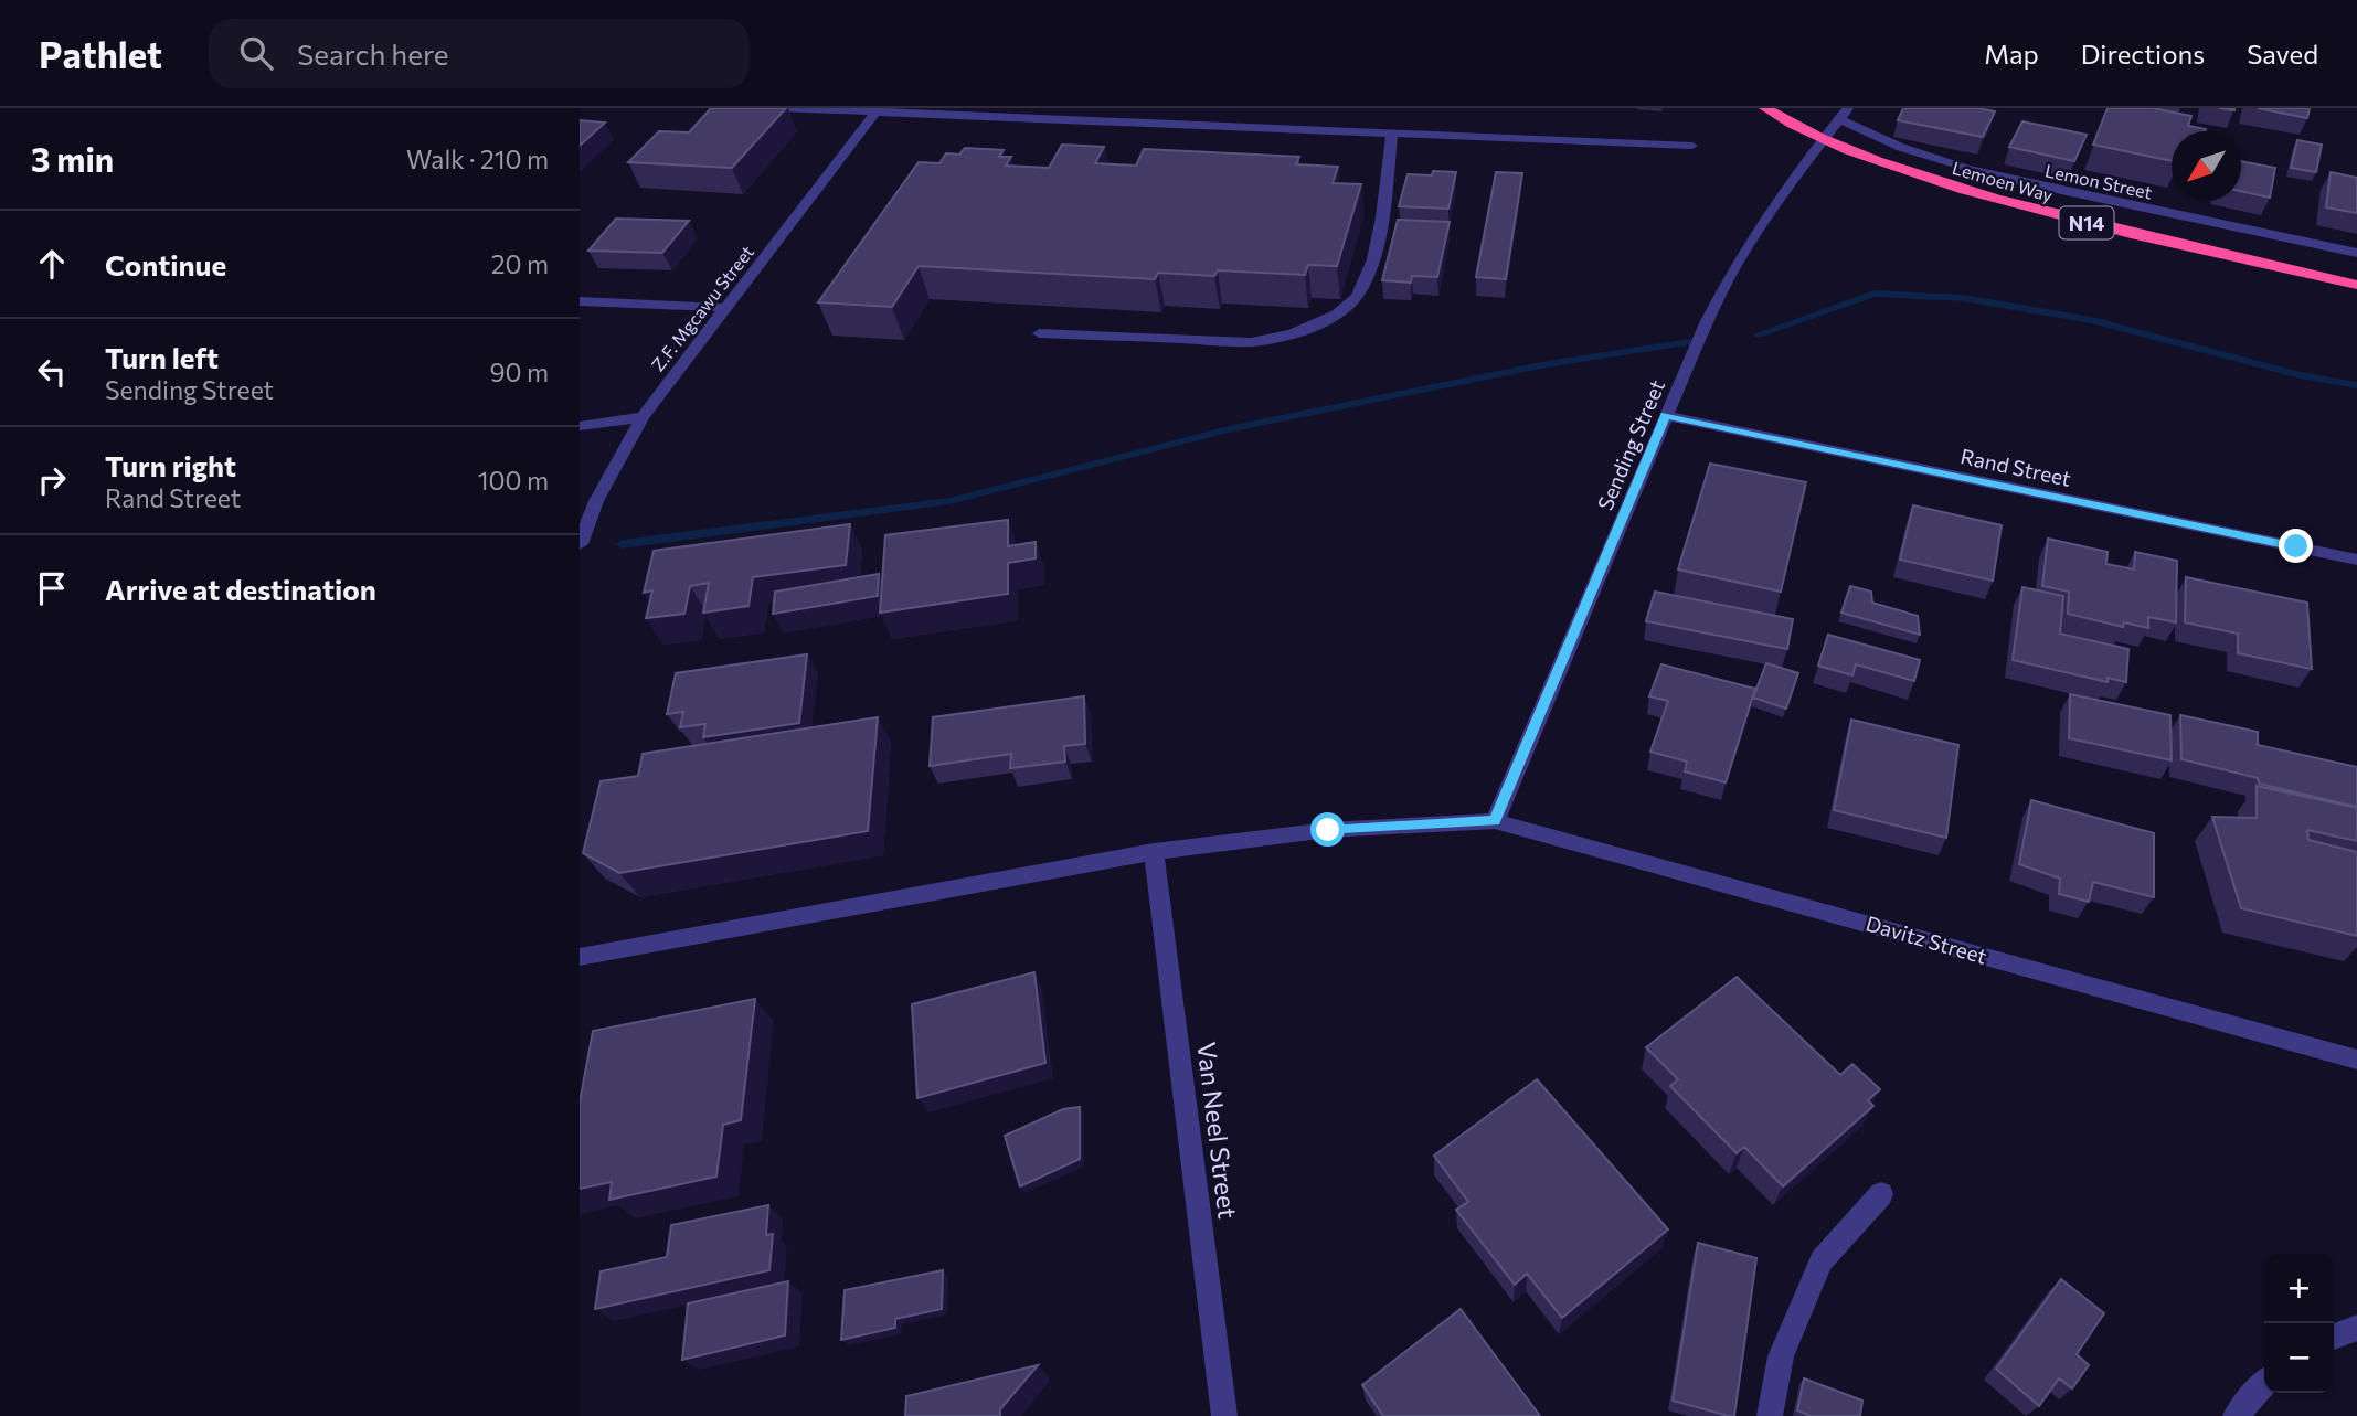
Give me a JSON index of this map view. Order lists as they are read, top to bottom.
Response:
{
  "streets": {
    "highway": ["Lemoen Way", "N14"],
    "street": [
      "Lemon Street",
      "Z.F. Mgcawu Street",
      "Sending Street",
      "Rand Street",
      "Davitz Street",
      "Van Neel Street"
    ]
  },
  "crossings": [
    ["Lemoen Way", "N14"],
    ["Lemoen Way", "Sending Street"],
    ["Lemon Street", "Sending Street"],
    ["N14", "Sending Street"],
    ["Sending Street", "Rand Street"],
    ["Sending Street", "Davitz Street"],
    ["Davitz Street", "Van Neel Street"]
  ],
  "north": "bottom left",
  "page": {
    "header": "Pathlet",
    "search": "Search here",
    "nav": ["Map", "Directions", "Saved"],
    "heading": ["3 min", "Walk · 210 m"],
    "list": [
      ["Continue", "20 m"],
      ["Turn left", "Sending Street", "90 m"],
      ["Turn right", "Rand Street", "100 m"],
      "Arrive at destination"
    ],
    "map_buttons": ["+", "−"]
  }
}
